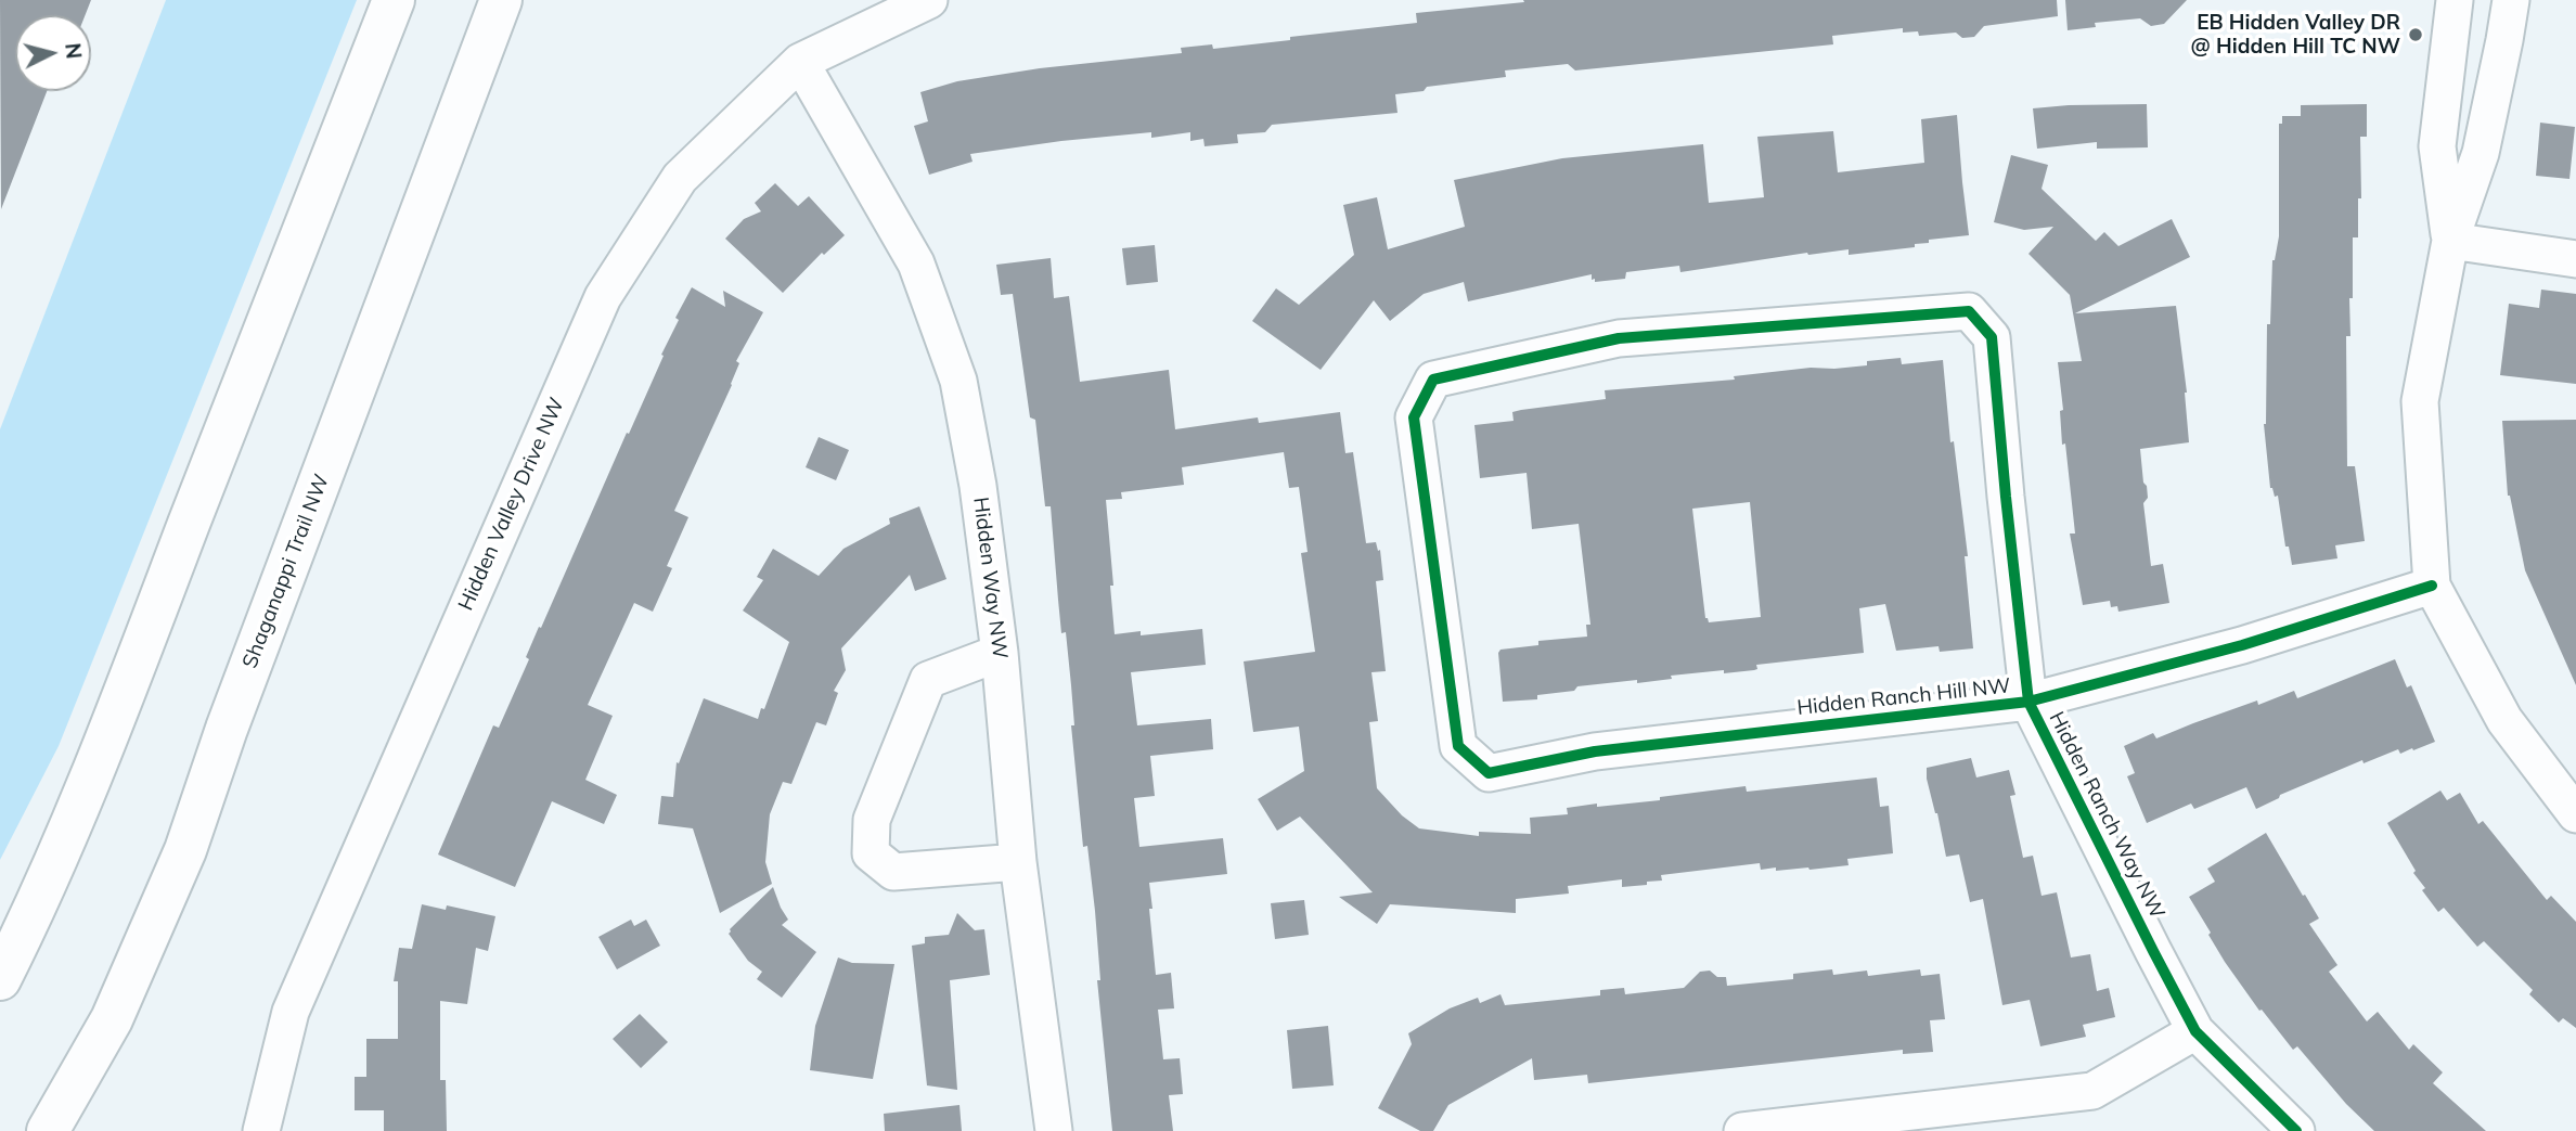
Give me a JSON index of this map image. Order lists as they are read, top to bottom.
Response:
{
  "streets": {
    "main road": ["Shaganappi Trail NW"],
    "street": [
      "Hidden Valley Drive NW",
      "Hidden Way NW",
      "Hidden Ranch Hill NW",
      "Hidden Ranch Way NW"
    ]
  },
  "crossings": [
    ["Hidden Valley Drive NW", "Hidden Way NW"],
    ["Hidden Ranch Hill NW", "Hidden Ranch Way NW"]
  ],
  "places": ["EB Hidden Valley DR @ Hidden Hill TC NW"],
  "north": "right"
}
